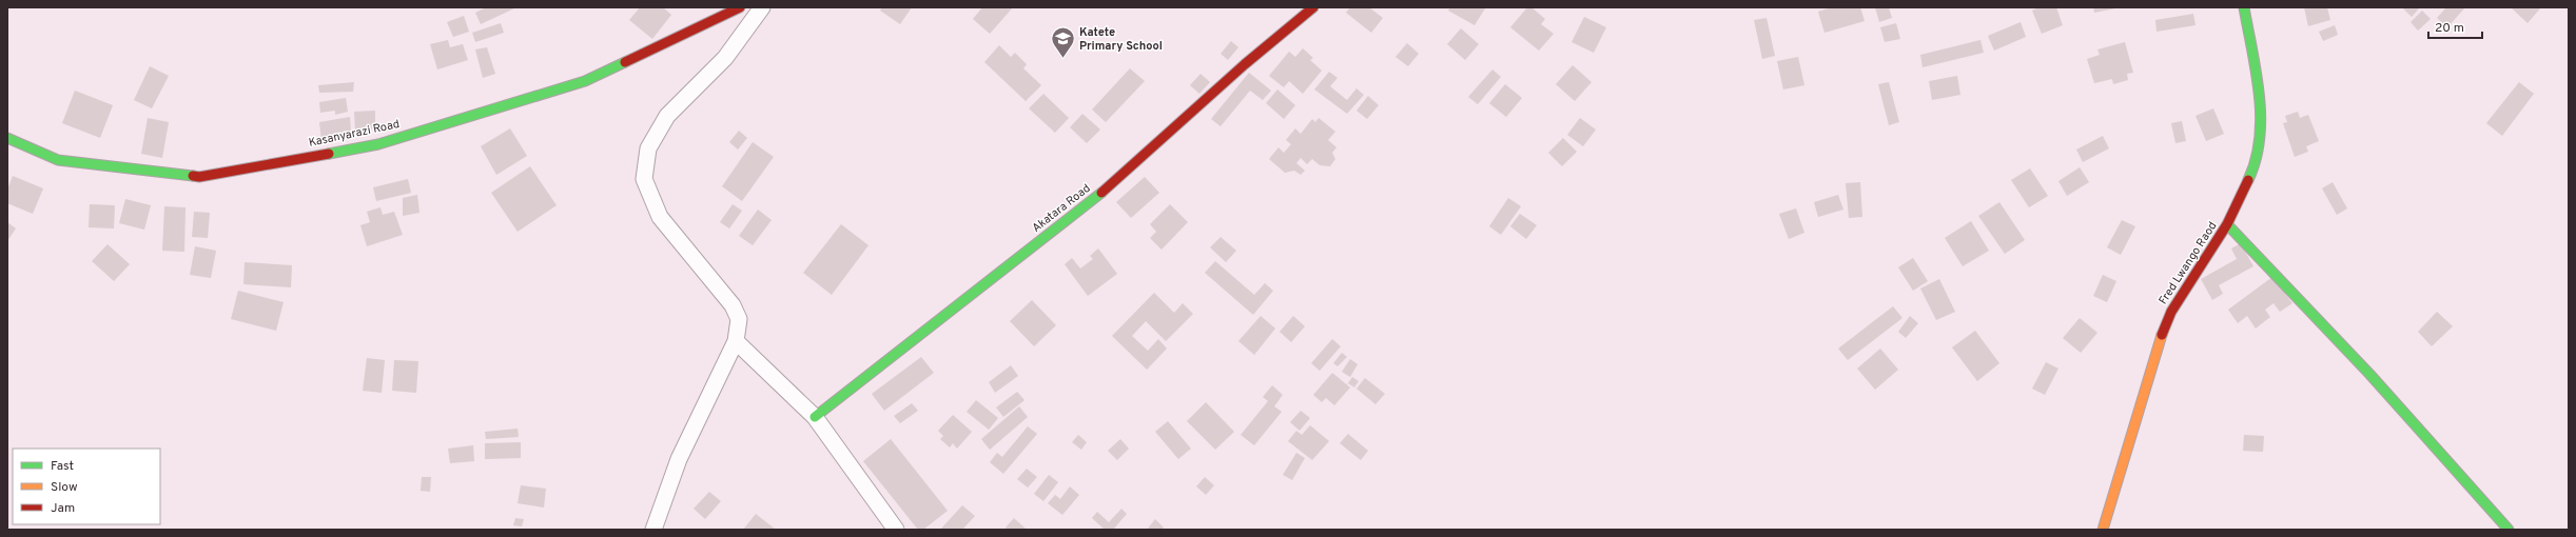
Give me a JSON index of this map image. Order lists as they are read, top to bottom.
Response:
{
  "streets": {
    "street": ["Kasanyarazi Road", "Akatara Road", "Fred Lwango Raod"]
  },
  "places": {
    "school or university": ["Katete Primary School"]
  },
  "legend": ["Fast", "Slow", "Jam"],
  "scale_bar": "20 m"
}
